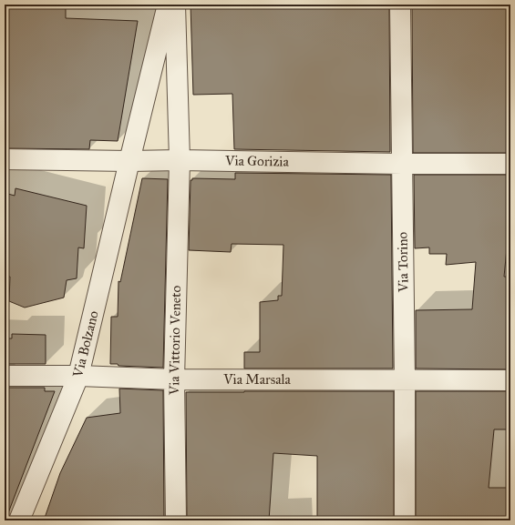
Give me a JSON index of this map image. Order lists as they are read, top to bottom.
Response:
{
  "streets": {
    "street": [
      "Via Gorizia",
      "Via Torino",
      "Via Vittorio Veneto",
      "Via Bolzano",
      "Via Marsala"
    ]
  },
  "crossings": [
    ["Via Gorizia", "Via Torino"],
    ["Via Gorizia", "Via Vittorio Veneto"],
    ["Via Gorizia", "Via Bolzano"],
    ["Via Torino", "Via Marsala"],
    ["Via Vittorio Veneto", "Via Marsala"],
    ["Via Bolzano", "Via Marsala"]
  ]
}
